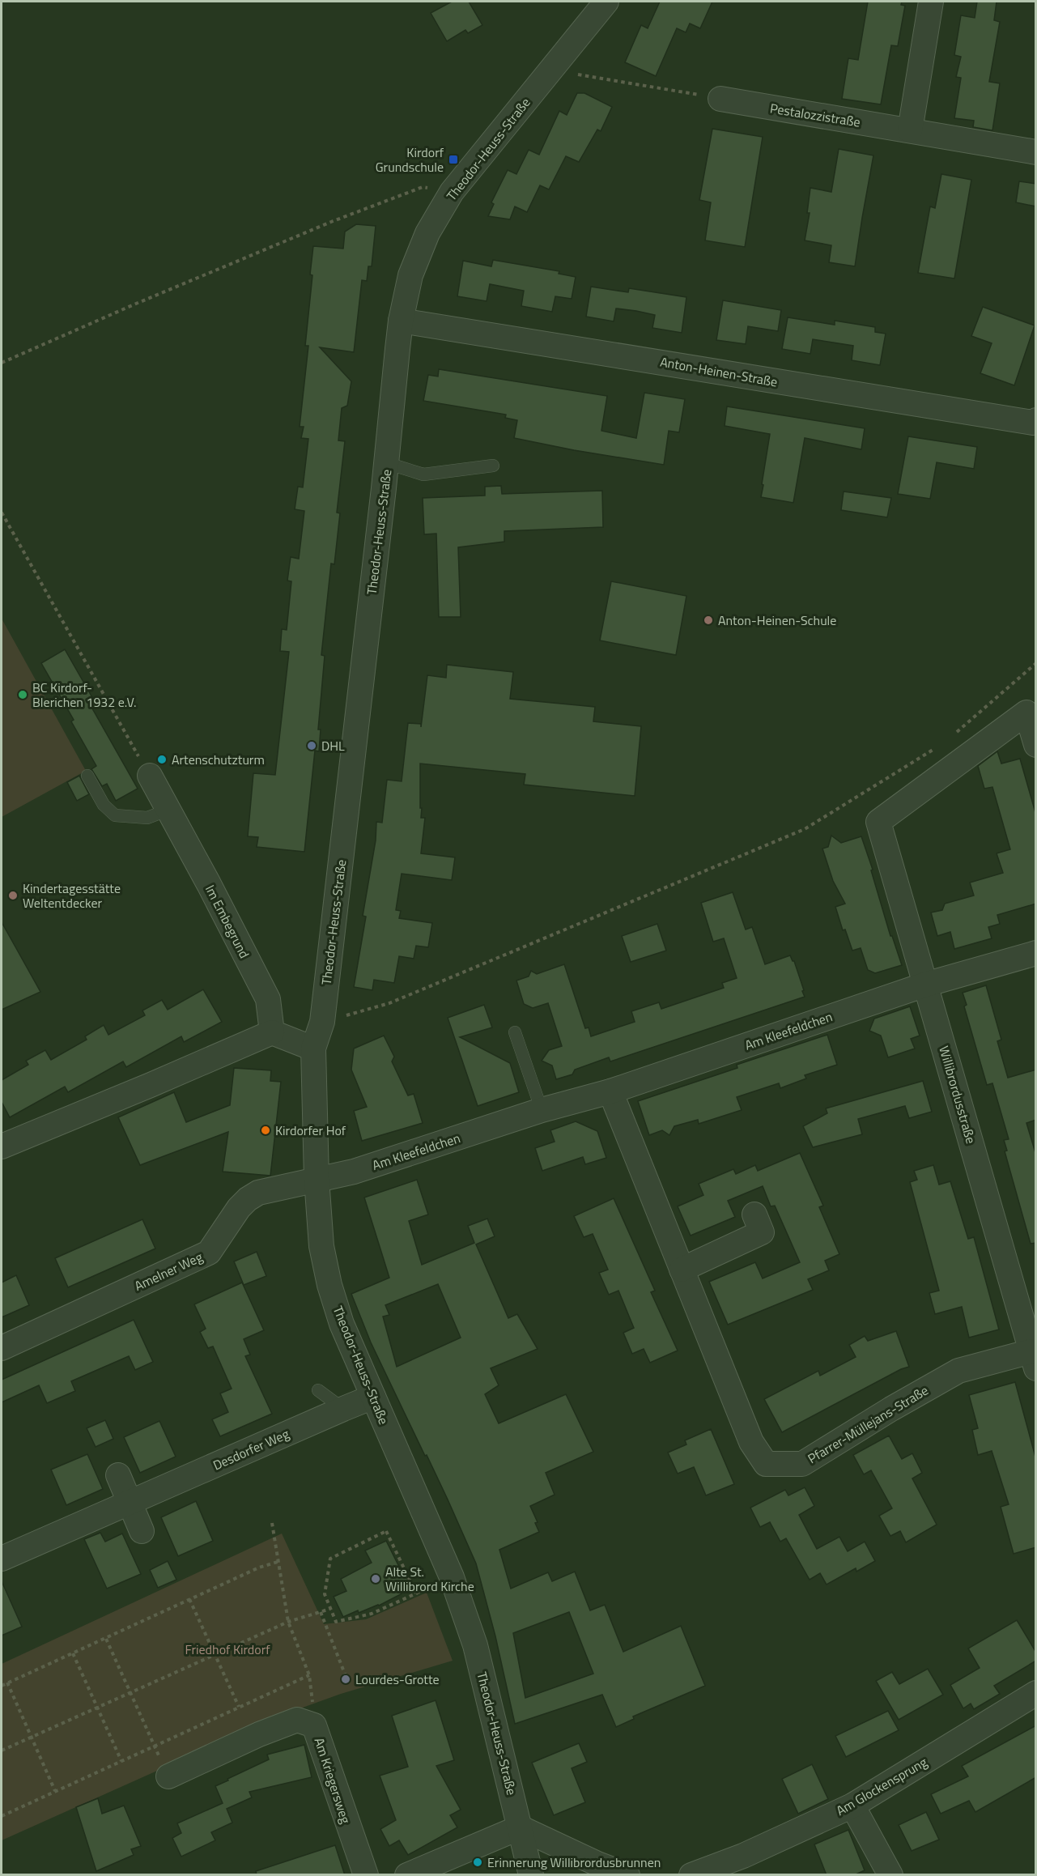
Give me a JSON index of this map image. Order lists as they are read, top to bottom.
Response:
{
  "streets": {
    "street": [
      "Pestalozzistraße",
      "Theodor-Heuss-Straße",
      "Anton-Heinen-Straße",
      "Im Embegrund",
      "Am Kleefeldchen",
      "Willibrordusstraße",
      "Amelner Weg",
      "Pfarrer-Müllejans-Straße",
      "Desdorfer Weg",
      "Am Kriegersweg",
      "Am Glockensprung"
    ]
  },
  "crossings": [
    ["Theodor-Heuss-Straße", "Anton-Heinen-Straße"],
    ["Theodor-Heuss-Straße", "Am Kleefeldchen"],
    ["Theodor-Heuss-Straße", "Amelner Weg"],
    ["Theodor-Heuss-Straße", "Desdorfer Weg"],
    ["Am Kleefeldchen", "Willibrordusstraße"],
    ["Am Kleefeldchen", "Amelner Weg"],
    ["Am Kleefeldchen", "Pfarrer-Müllejans-Straße"],
    ["Willibrordusstraße", "Pfarrer-Müllejans-Straße"]
  ],
  "parks": ["Friedhof Kirdorf"],
  "places": {
    "transit": ["Kirdorf Grundschule"],
    "other": [
      "Anton-Heinen-Schule",
      "BC Kirdorf- Blerichen 1932 e.V.",
      "DHL",
      "Artenschutzturm",
      "Kindertagesstätte Weltentdecker",
      "Kirdorfer Hof",
      "Alte St. Willibrord Kirche",
      "Lourdes-Grotte",
      "Erinnerung Willibrordusbrunnen"
    ]
  }
}
